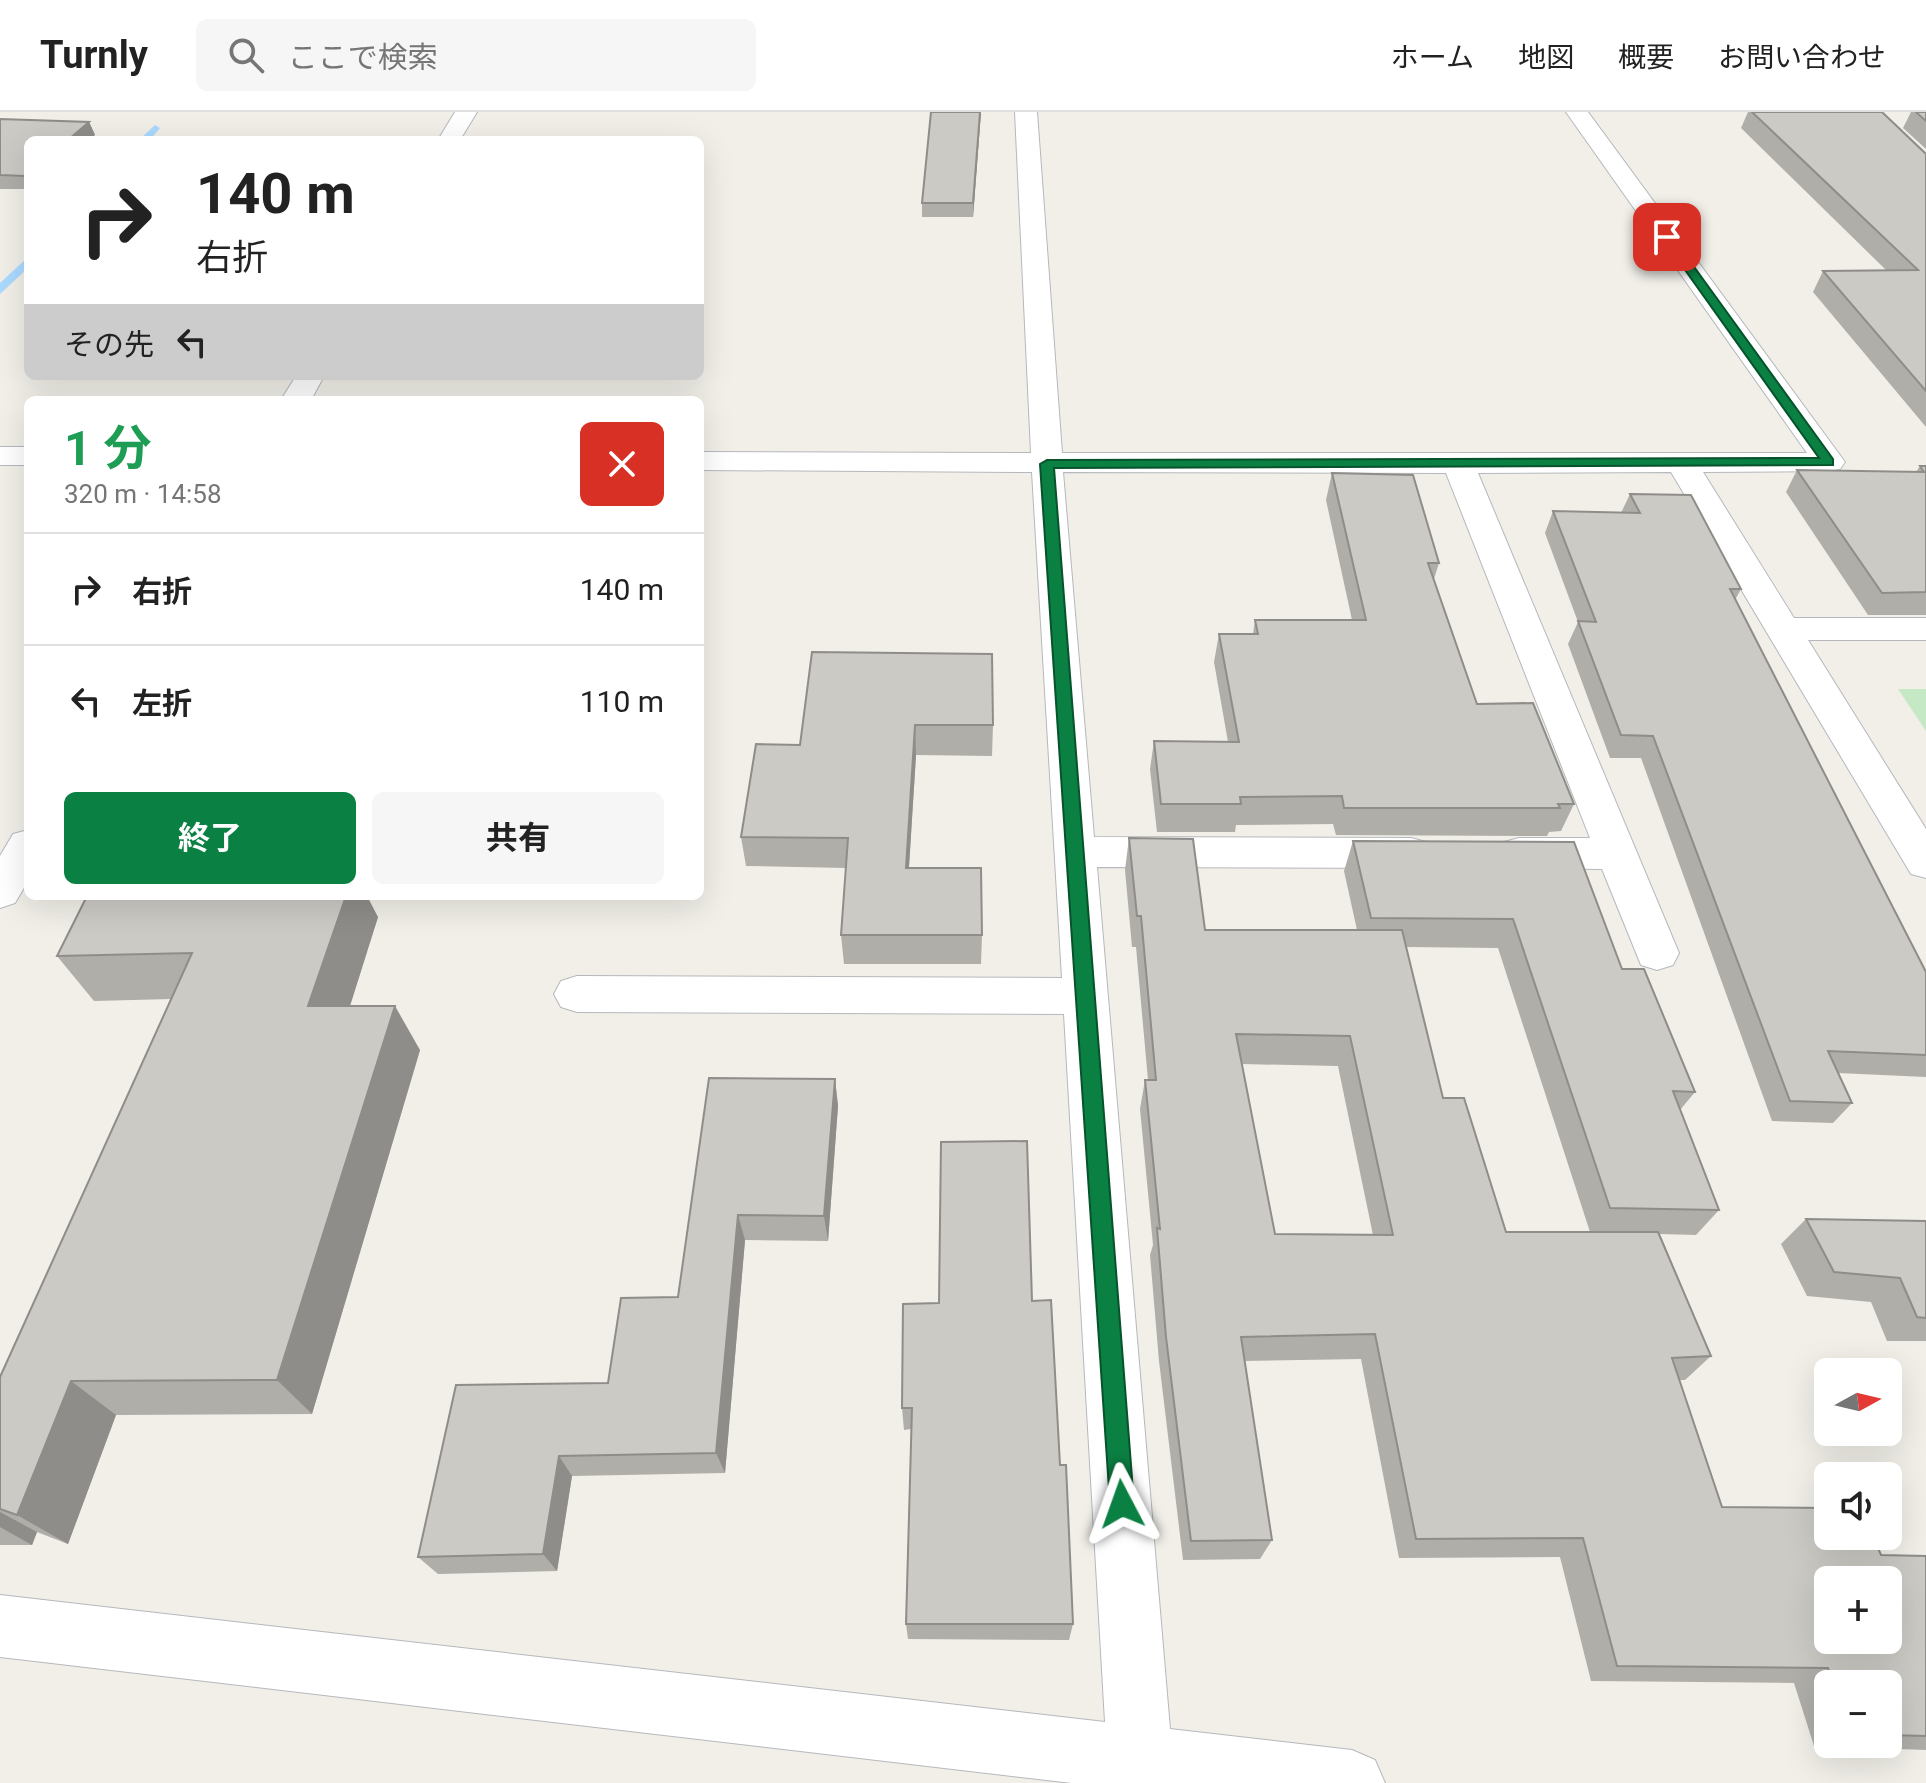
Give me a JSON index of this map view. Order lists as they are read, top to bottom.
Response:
{
  "north": "right",
  "page": {
    "header": "Turnly",
    "search": "ここで検索",
    "nav": [
      "ホーム",
      "地図",
      "概要",
      "お問い合わせ"
    ],
    "turn": ["140 m", "右折"],
    "then": "その先",
    "heading": ["1 分", "320 m · 14:58"],
    "list": [
      {
        "name": "右折",
        "value": "140 m"
      },
      {
        "name": "左折",
        "value": "110 m"
      }
    ],
    "buttons": ["終了", "共有"],
    "map_buttons": ["+", "−"]
  }
}
